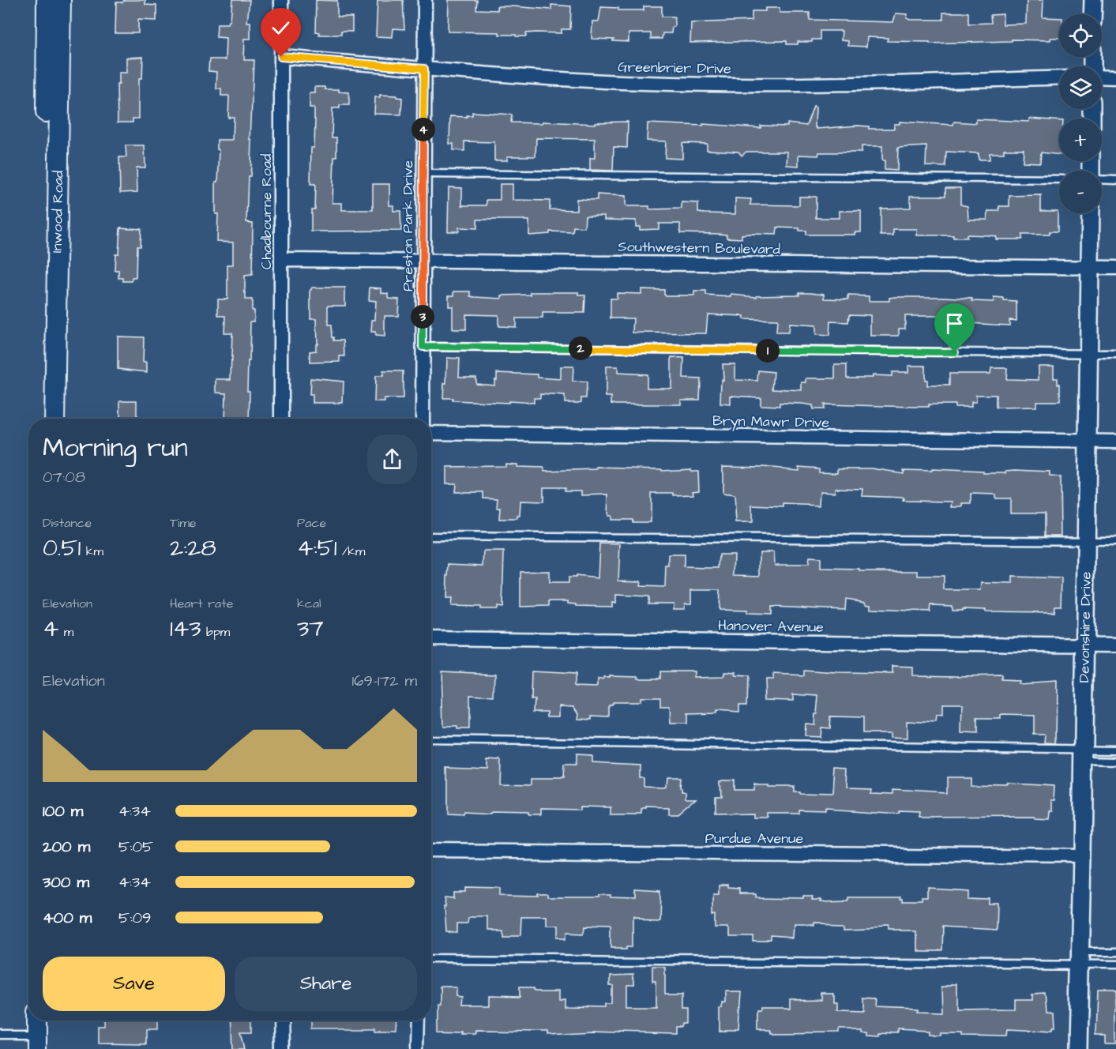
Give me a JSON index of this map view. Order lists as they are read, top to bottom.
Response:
{
  "streets": {
    "main road": ["Inwood Road"],
    "street": [
      "Greenbrier Drive",
      "Chadbourne Road",
      "Preston Park Drive",
      "Southwestern Boulevard",
      "Bryn Mawr Drive",
      "Hanover Avenue",
      "Devonshire Drive",
      "Purdue Avenue"
    ]
  },
  "crossings": [
    ["Greenbrier Drive", "Chadbourne Road"],
    ["Greenbrier Drive", "Preston Park Drive"],
    ["Chadbourne Road", "Southwestern Boulevard"],
    ["Preston Park Drive", "Southwestern Boulevard"],
    ["Southwestern Boulevard", "Devonshire Drive"],
    ["Bryn Mawr Drive", "Devonshire Drive"],
    ["Hanover Avenue", "Devonshire Drive"],
    ["Devonshire Drive", "Purdue Avenue"]
  ],
  "page": {
    "map_buttons": ["+", "−"],
    "pins": [
      "4",
      "3",
      "2",
      "1"
    ],
    "heading": ["Morning run", "07:08"],
    "stats": [
      ["Distance", "0.51 km"],
      ["Time", "2:28"],
      ["Pace", "4:51 /km"],
      ["Elevation", "4 m"],
      ["Heart rate", "143 bpm"],
      ["kcal", "37"]
    ],
    "chart": ["Elevation", "169–172 m"],
    "list": [
      {
        "name": "100 m",
        "note": "4:34"
      },
      {
        "name": "200 m",
        "note": "5:05"
      },
      {
        "name": "300 m",
        "note": "4:34"
      },
      {
        "name": "400 m",
        "note": "5:09"
      }
    ],
    "buttons": ["Save", "Share"]
  }
}
